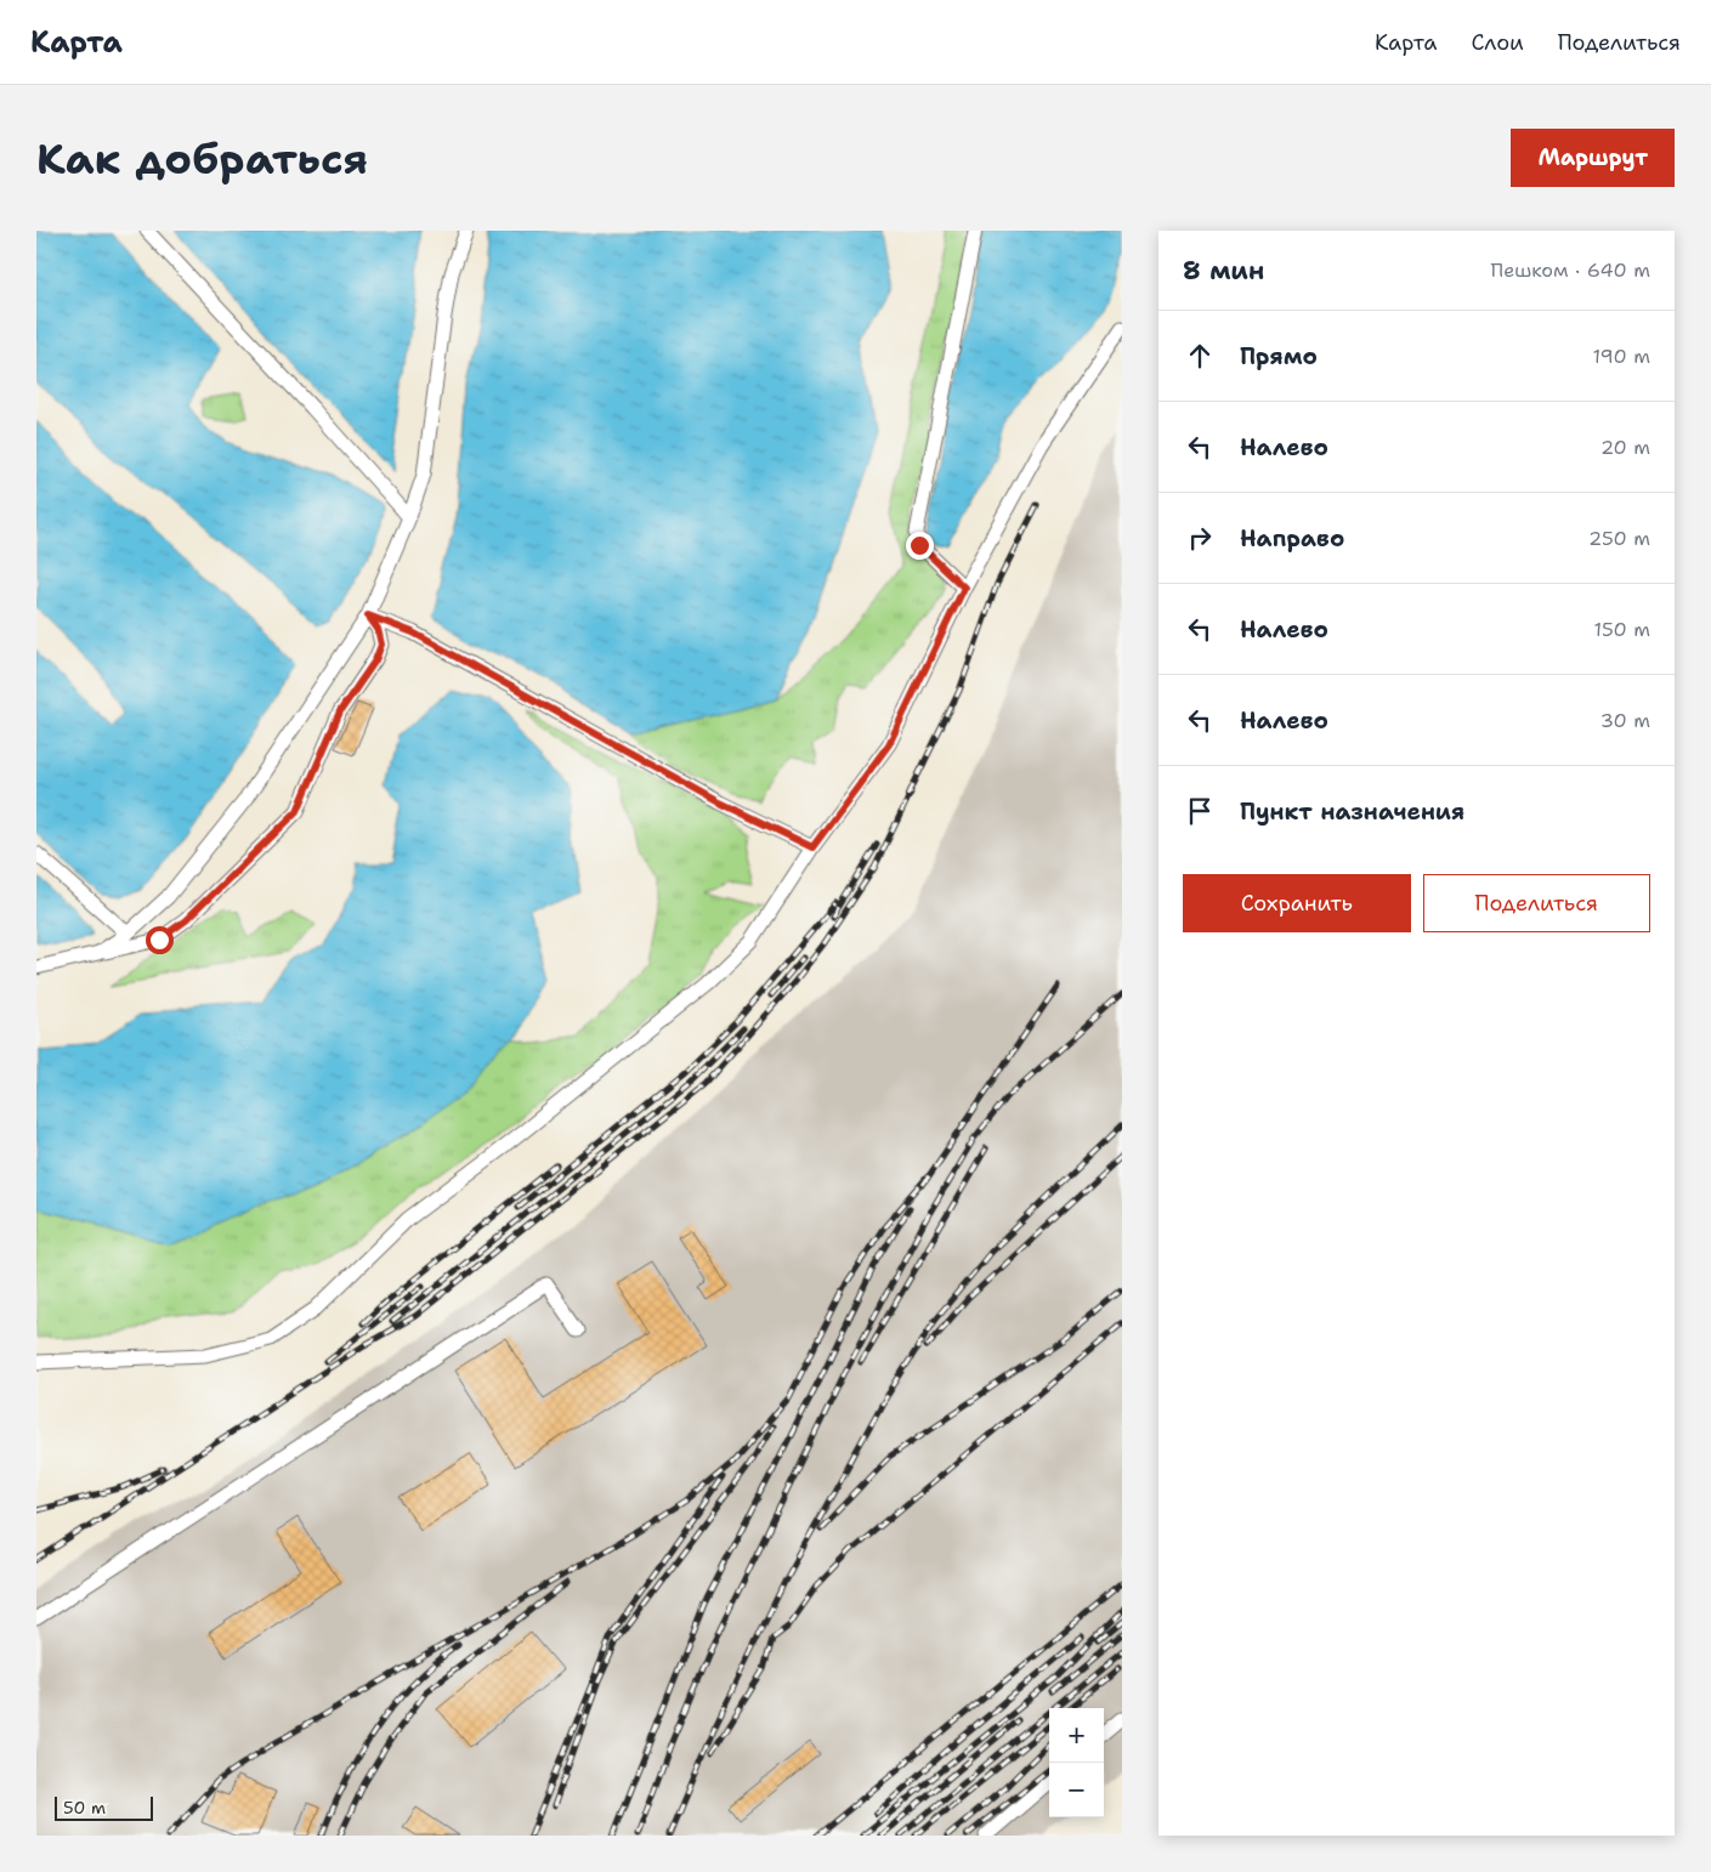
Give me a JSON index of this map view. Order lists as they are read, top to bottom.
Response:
{
  "scale_bar": "50 m",
  "page": {
    "header": "Карта",
    "nav": ["Карта", "Слои", "Поделиться"],
    "buttons": [
      "Маршрут",
      ["Сохранить", "Поделиться"]
    ],
    "title": "Как добраться",
    "heading": ["8 мин", "Пешком · 640 m"],
    "list": [
      ["Прямо", "190 m"],
      ["Налево", "20 m"],
      ["Направо", "250 m"],
      ["Налево", "150 m"],
      ["Налево", "30 m"],
      "Пункт назначения"
    ],
    "map_buttons": ["+", "−"],
    "scale": "50 m"
  }
}
